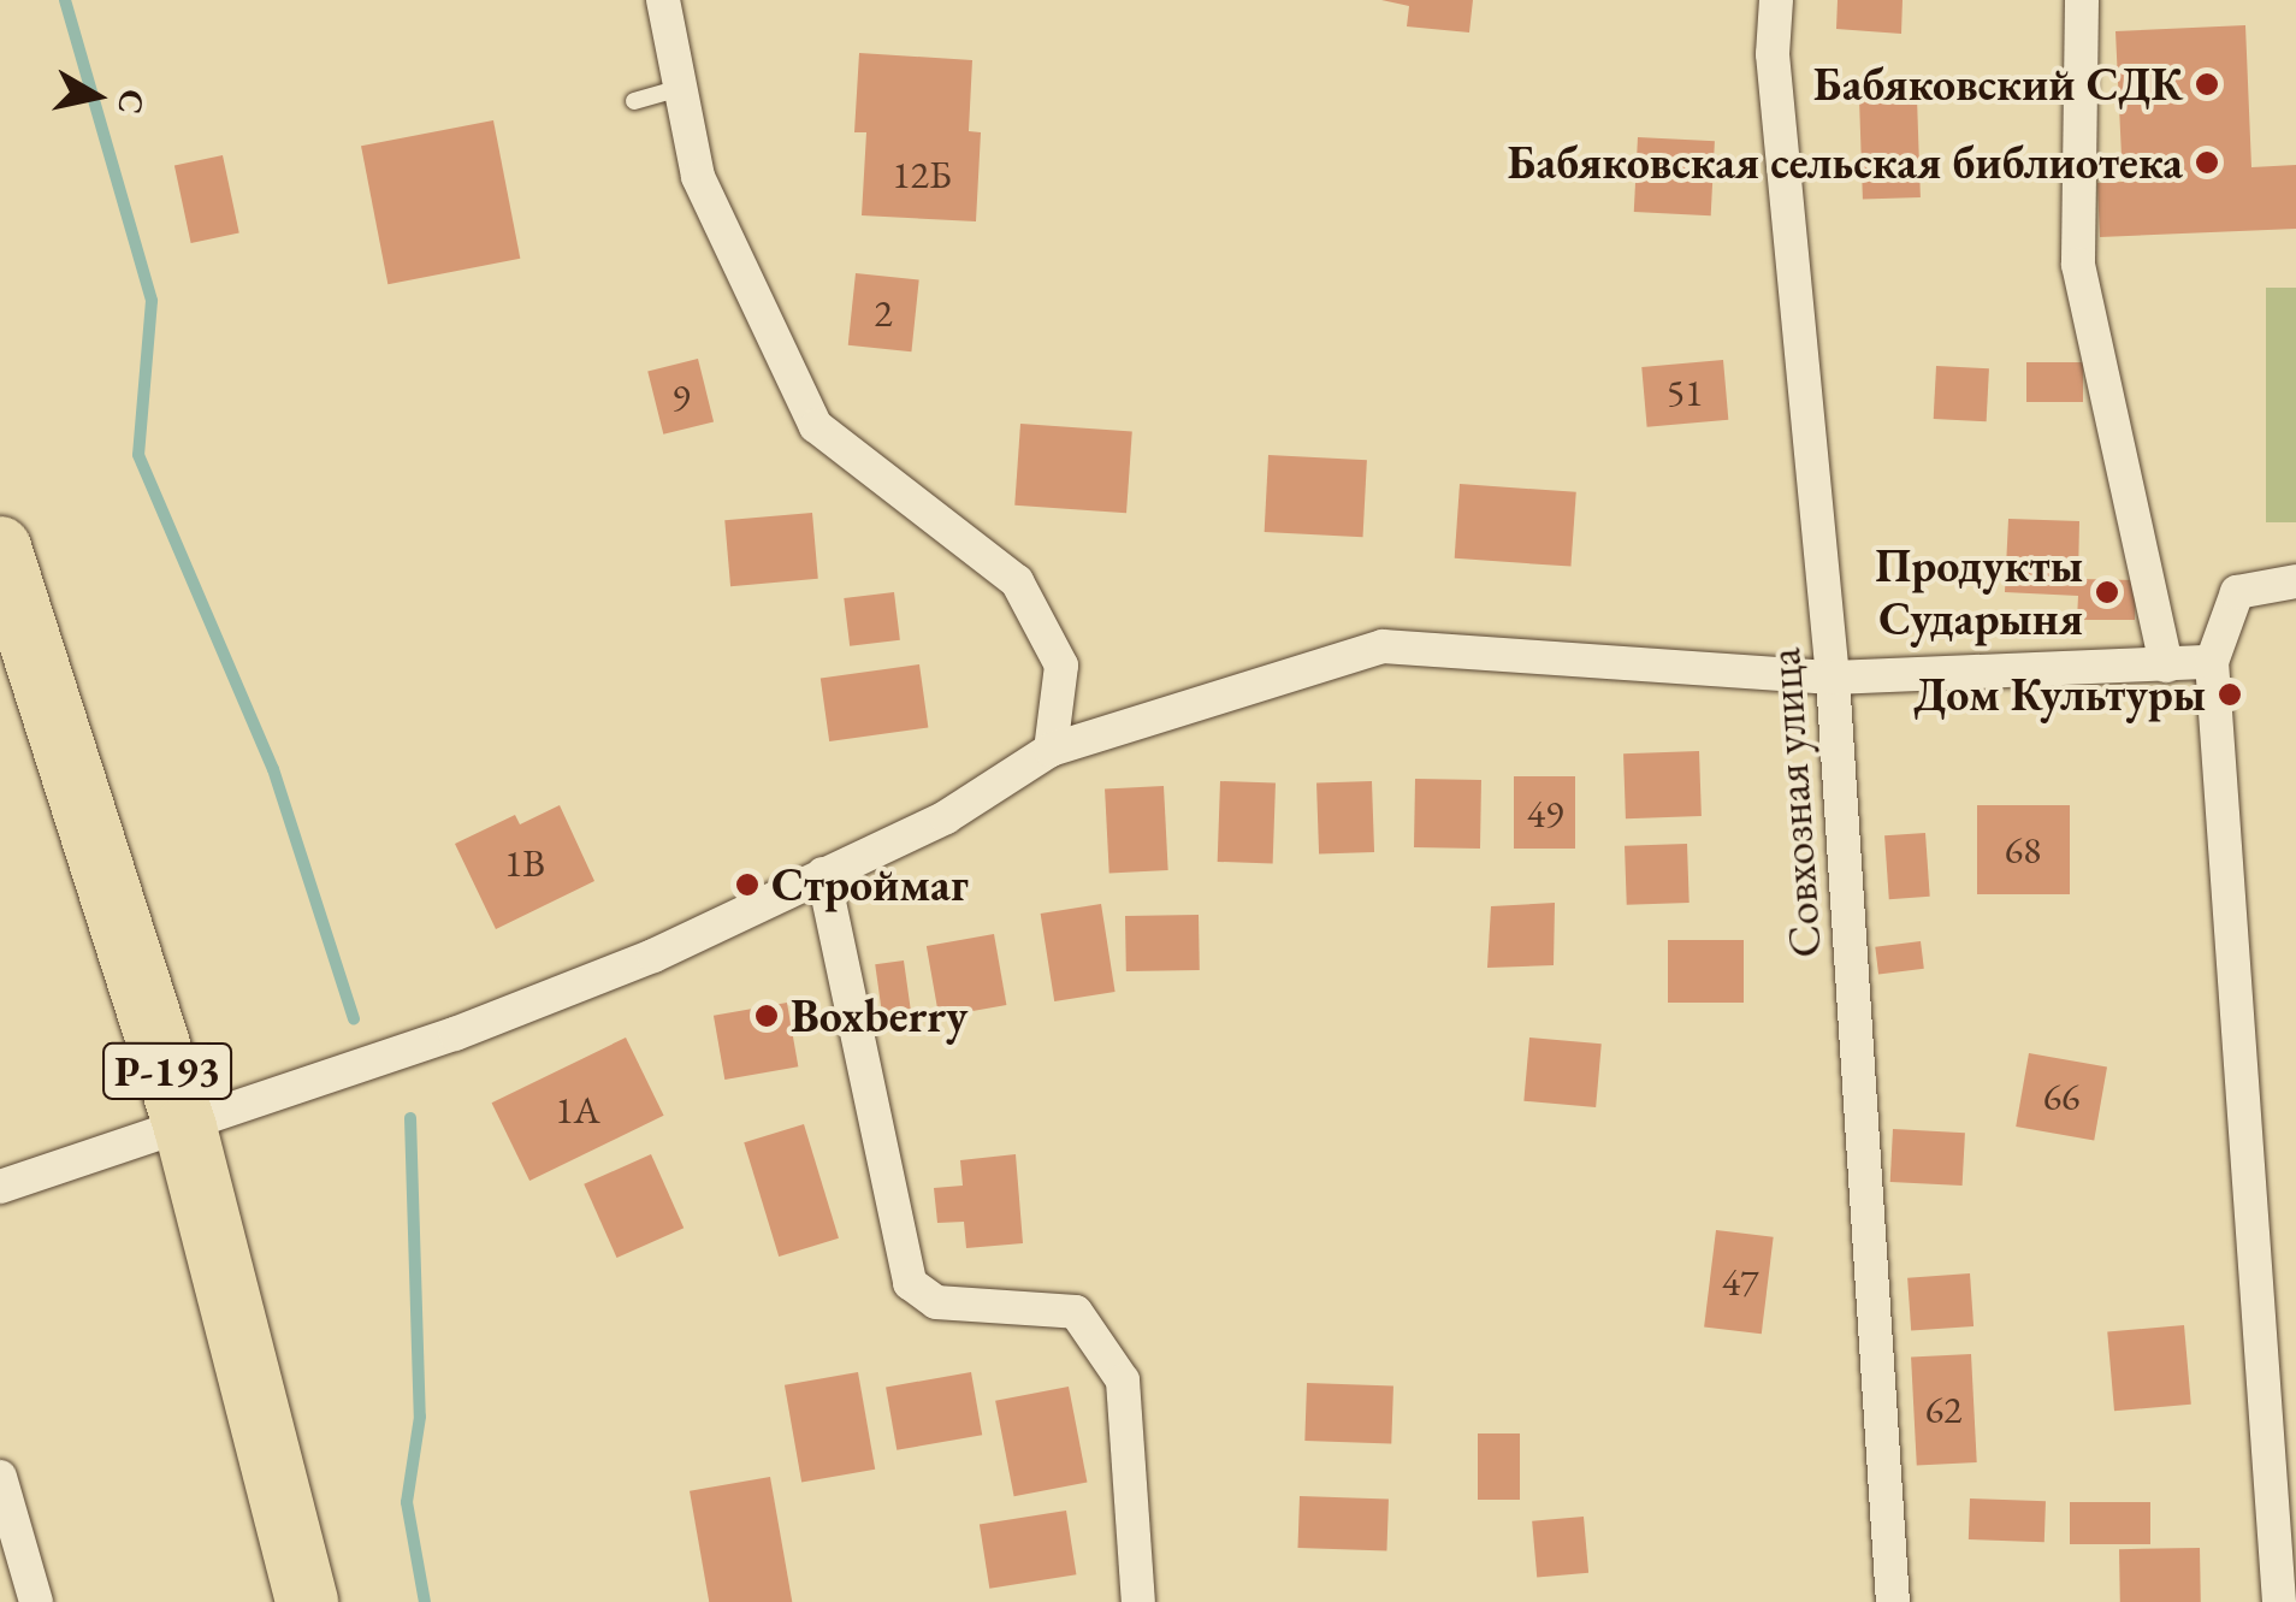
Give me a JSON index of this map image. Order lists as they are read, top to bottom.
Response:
{
  "streets": {
    "highway": ["Р-193"],
    "street": ["Совхозная улица"]
  },
  "places": [
    "Бабяковский СДК",
    "Бабяковская сельская библиотека",
    "Продукты Сударыня",
    "Дом Культуры",
    "Строймаг",
    "Boxberry"
  ],
  "house_numbers": [
    "12Б",
    "2",
    "51",
    "9",
    "49",
    "68",
    "1В",
    "66",
    "1А",
    "47",
    "62"
  ],
  "north": "right"
}
